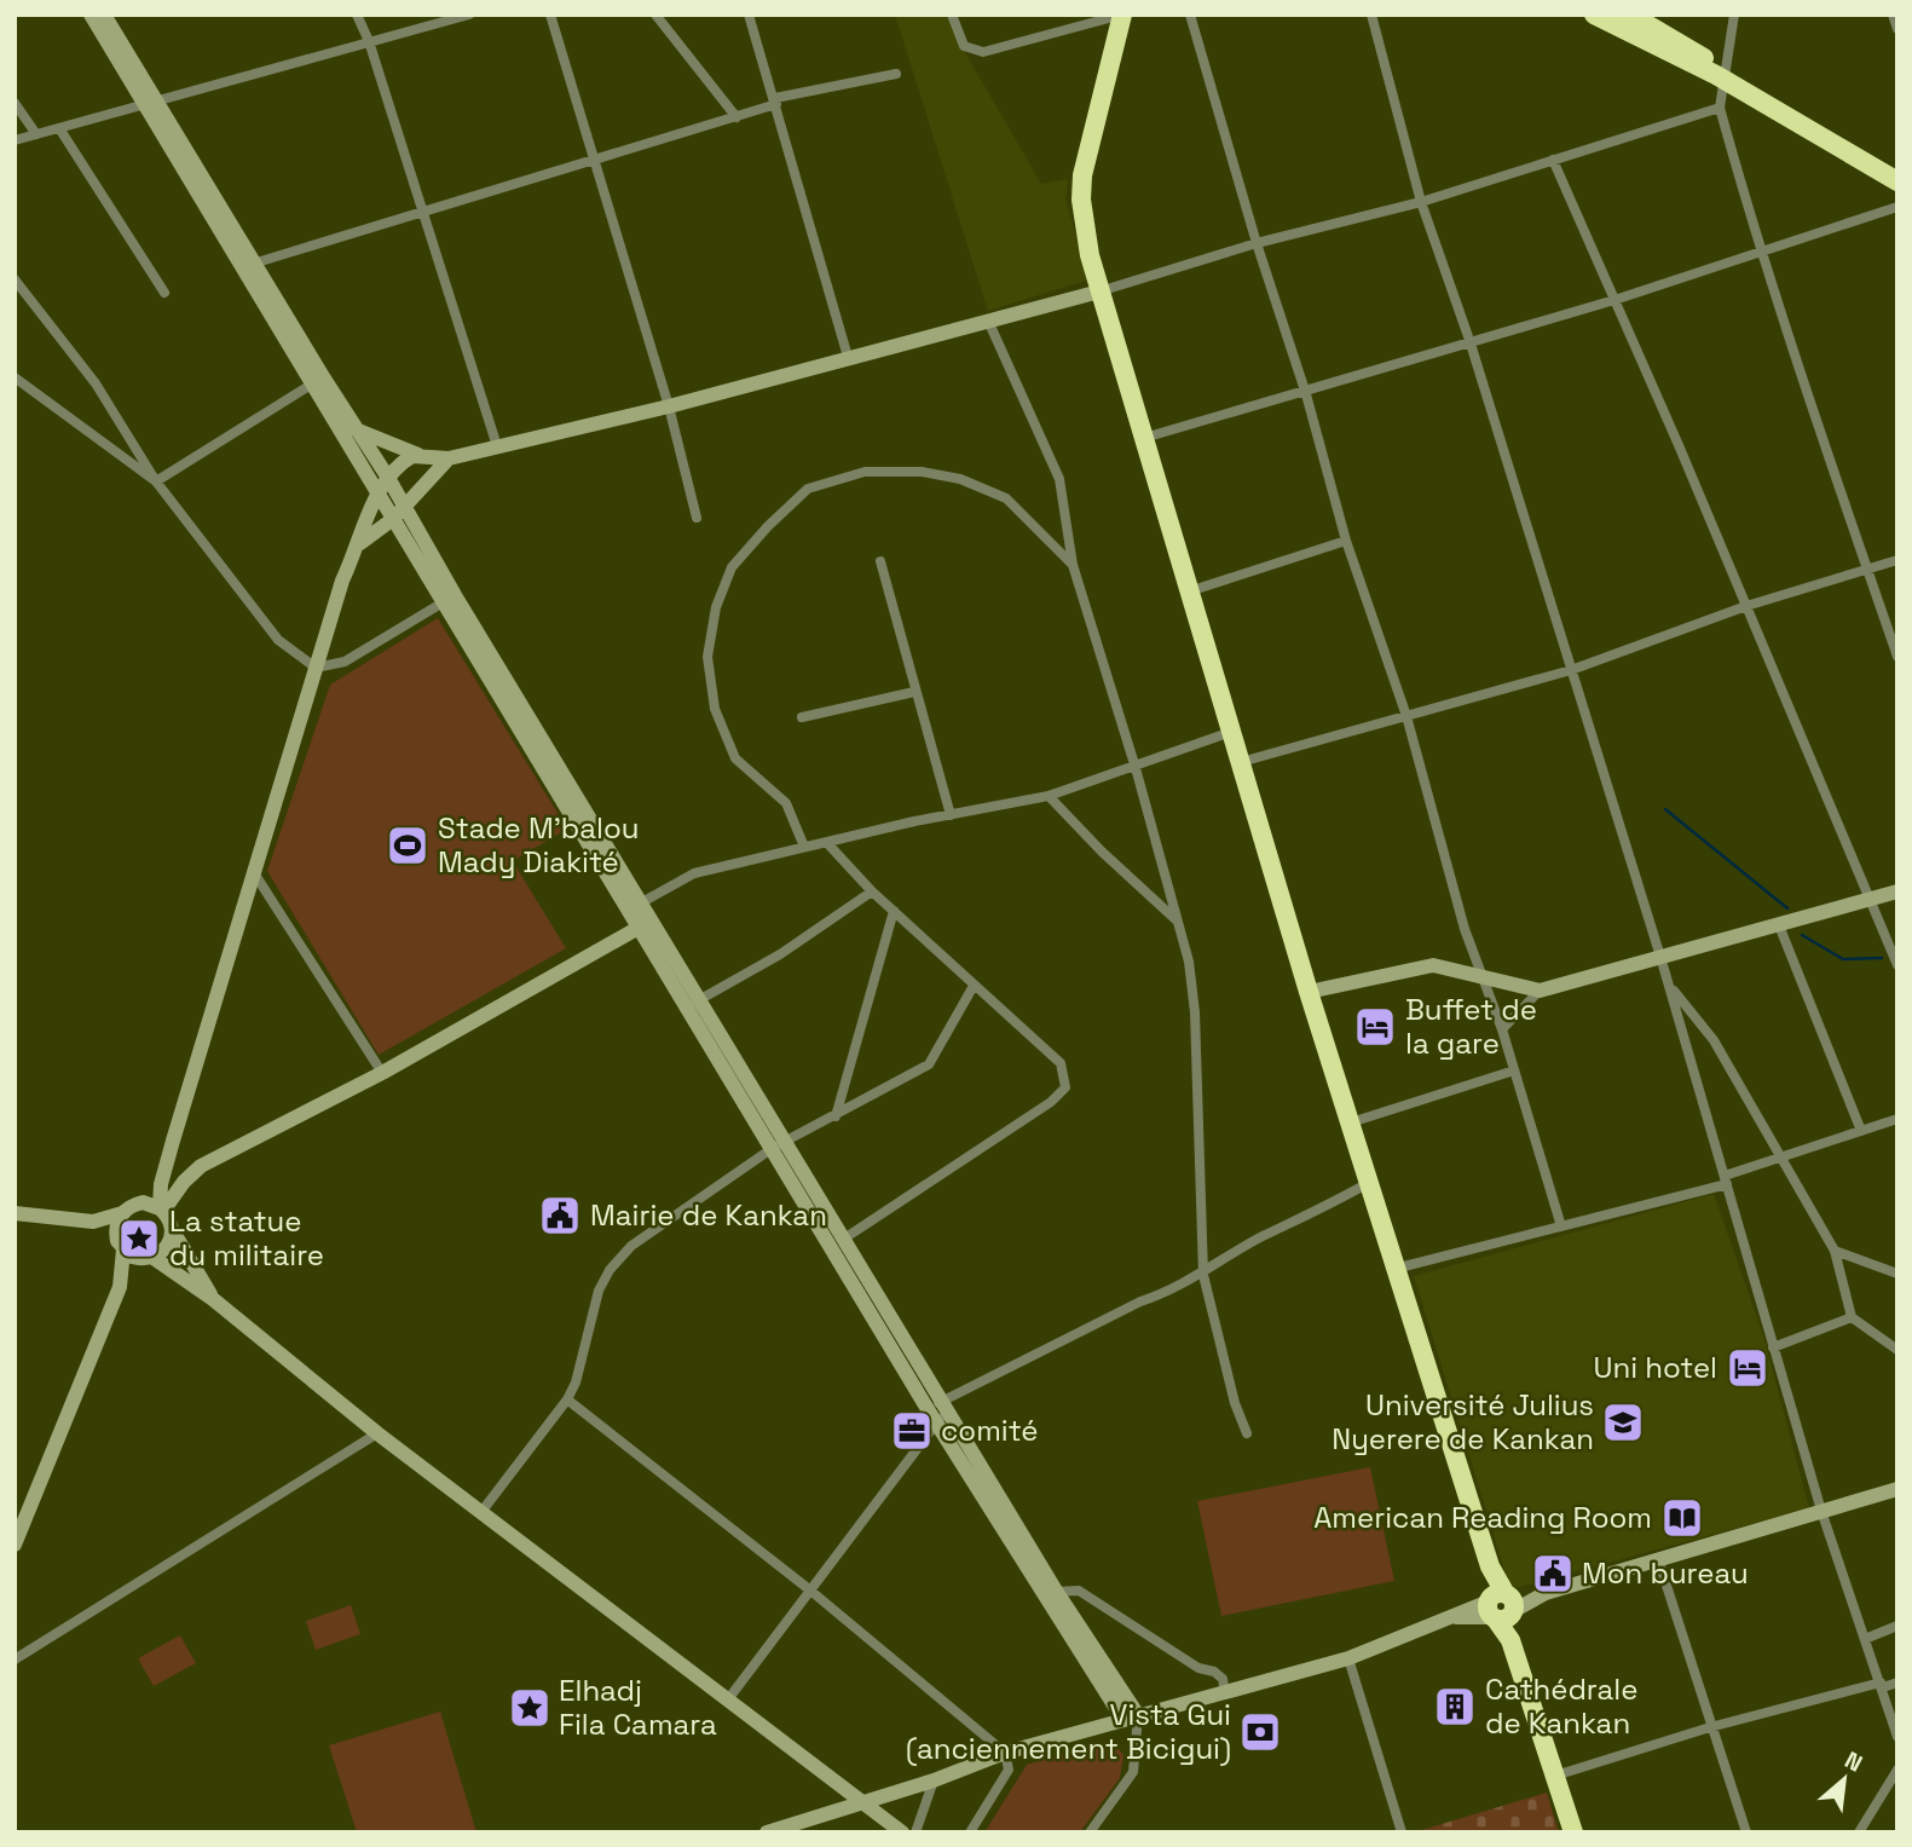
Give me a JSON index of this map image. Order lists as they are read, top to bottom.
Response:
{
  "places": {
    "sports": ["Stade M'balou Mady Diakité"],
    "hotel": ["Buffet de la gare", "Uni hotel"],
    "public building": ["Mairie de Kankan", "Mon bureau"],
    "place": ["La statue du militaire", "Elhadj Fila Camara"],
    "school or university": ["Université Julius Nyerere de Kankan"],
    "office": ["comité"],
    "library": ["American Reading Room"],
    "building": ["Cathédrale de Kankan"],
    "bank": ["Vista Gui (anciennement Bicigui)"]
  },
  "north": "top right"
}
